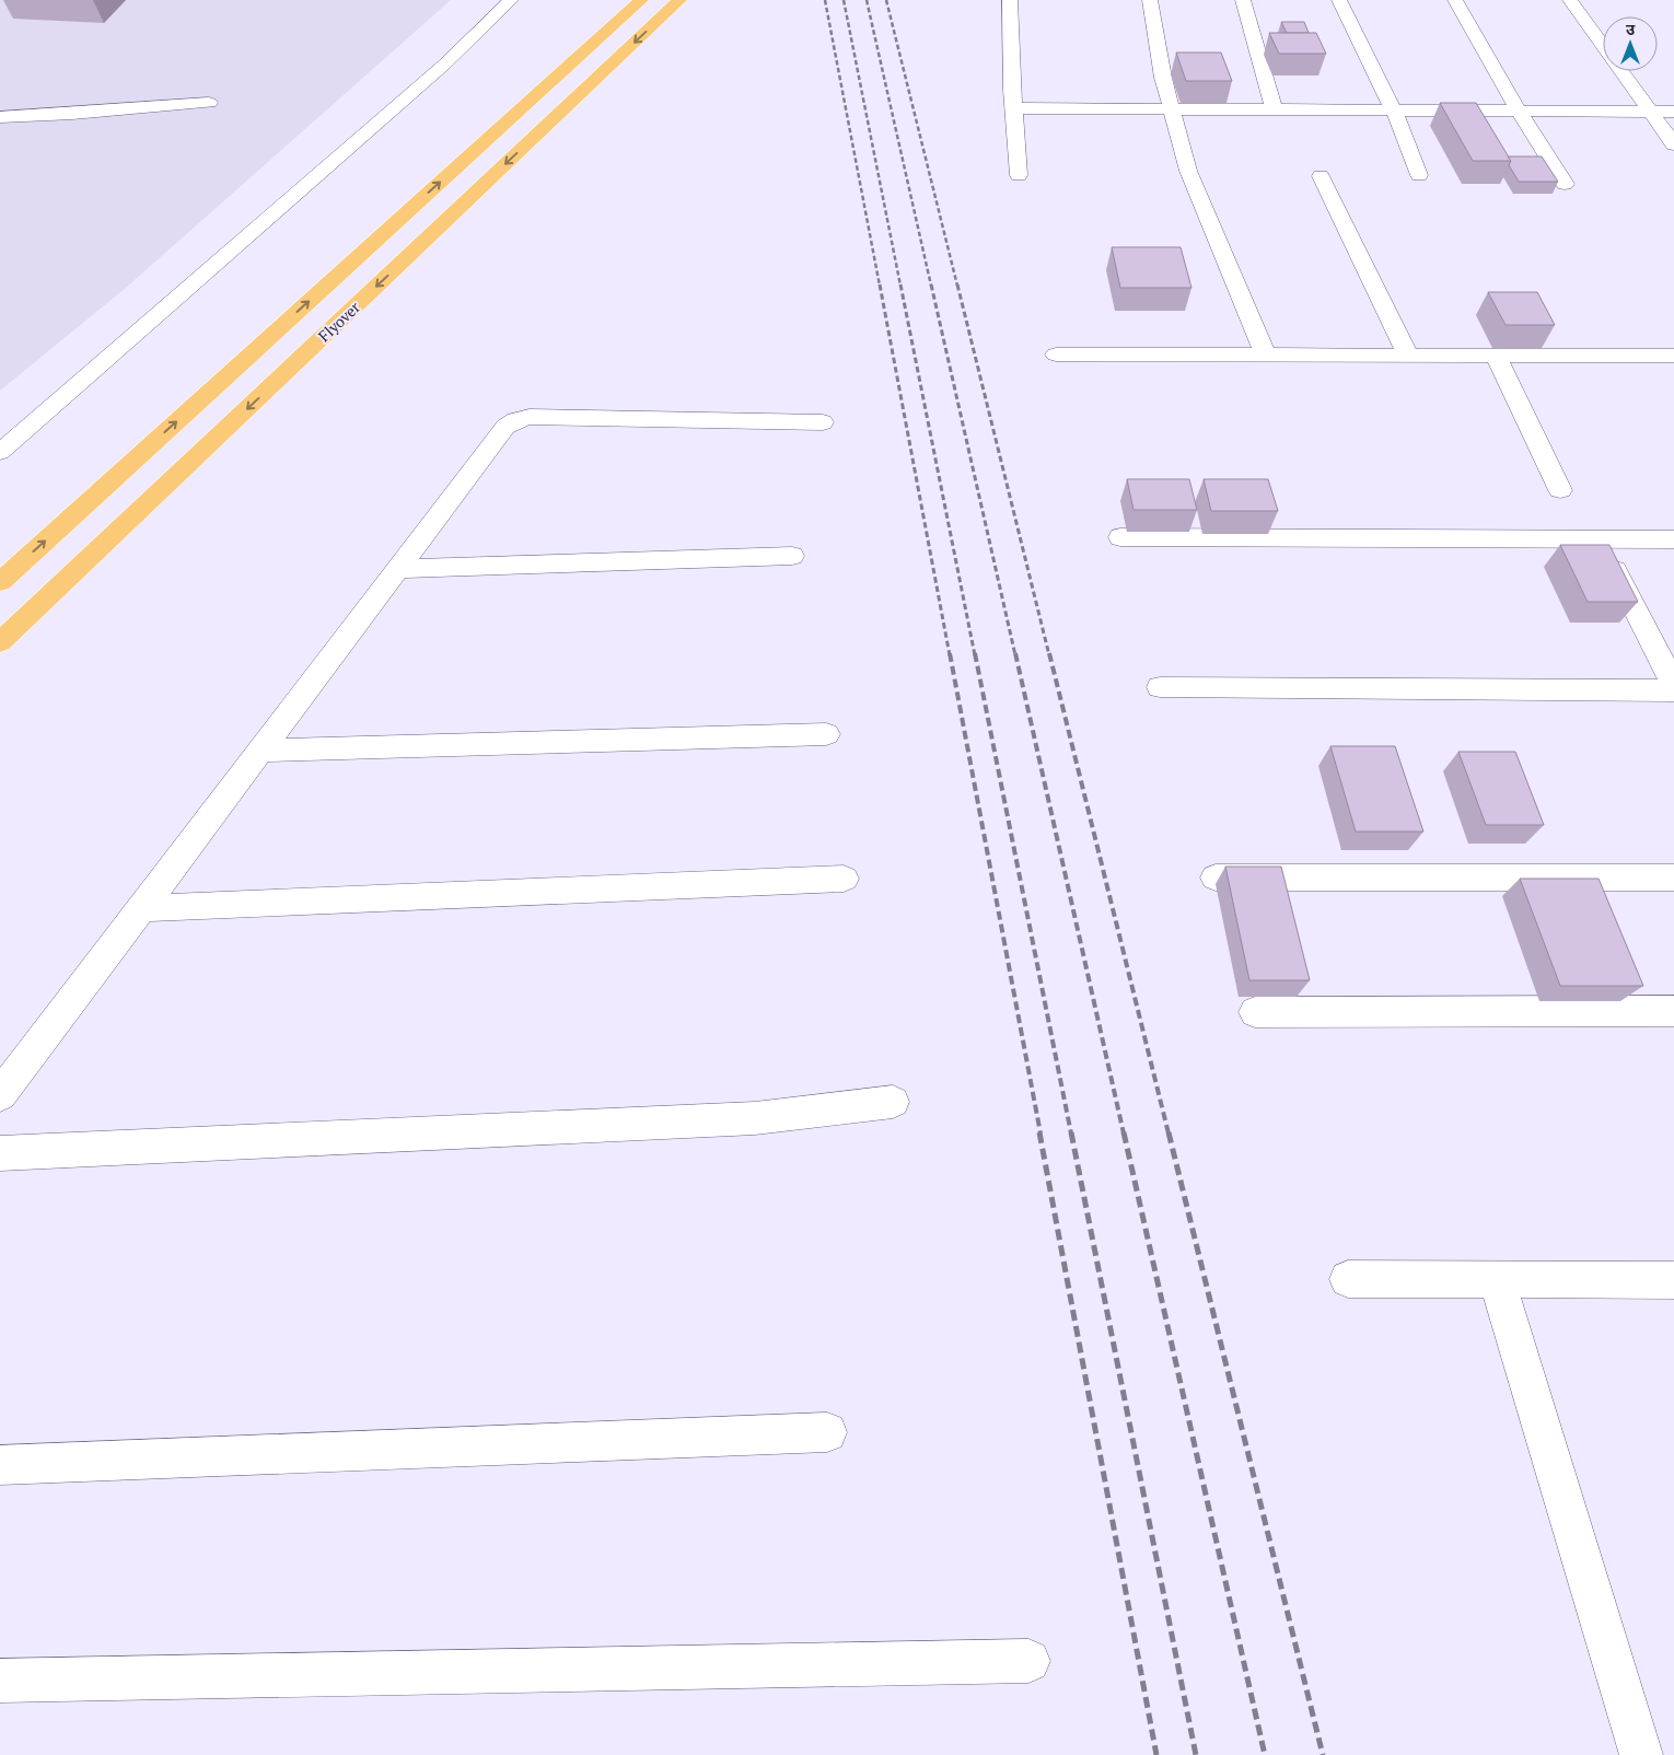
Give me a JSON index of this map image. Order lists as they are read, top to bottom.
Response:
{
  "streets": {
    "highway": ["Flyover"]
  },
  "north": "top"
}
